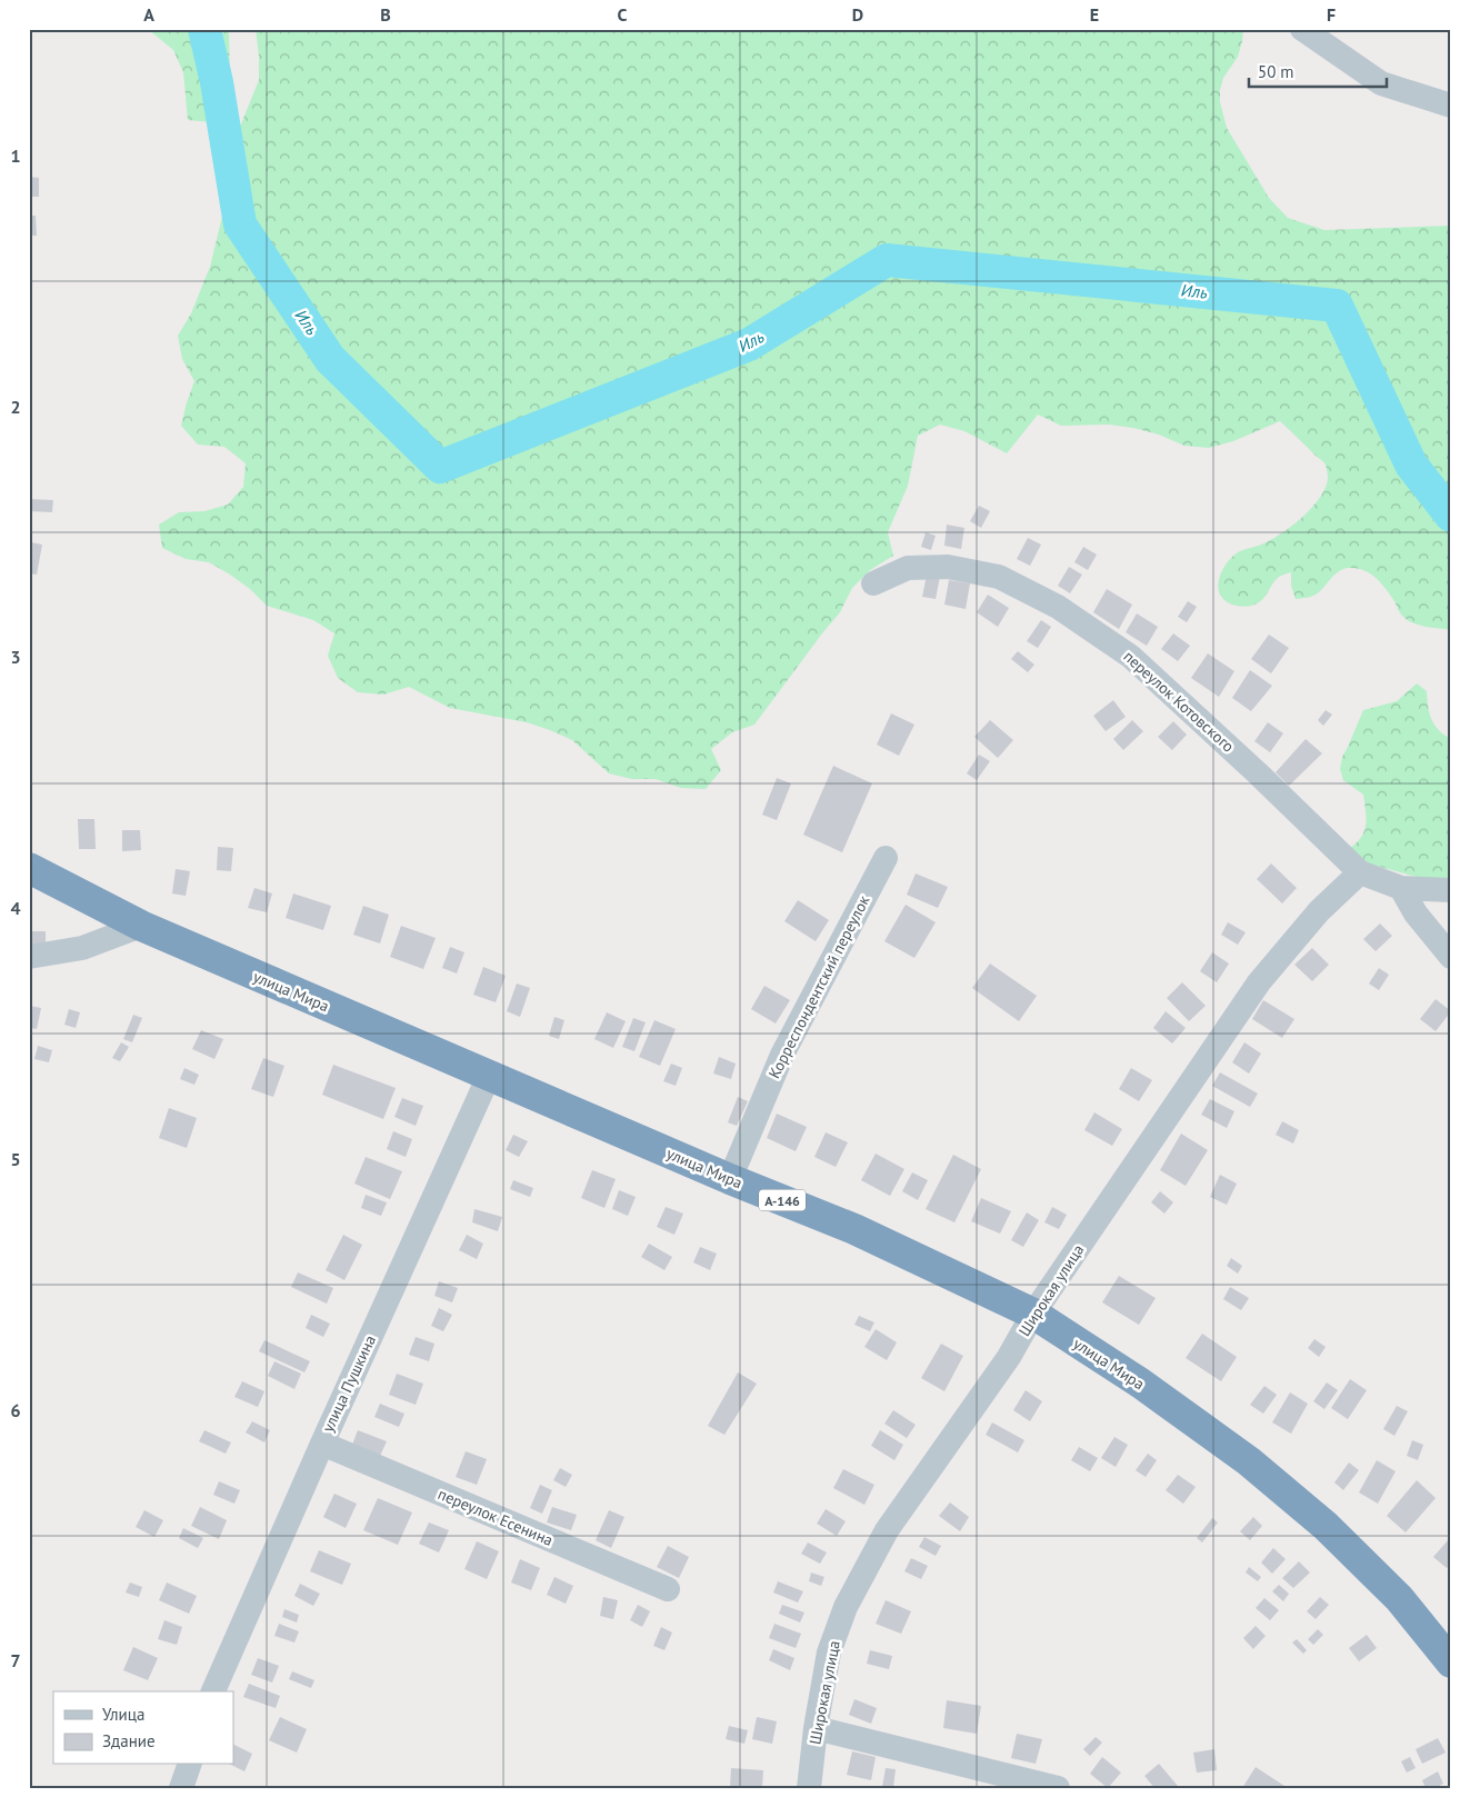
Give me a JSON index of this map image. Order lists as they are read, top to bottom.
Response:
{
  "streets": {
    "highway": ["улица Мира", "А-146"],
    "street": [
      "переулок Котовского",
      "Корреспондентский переулок",
      "Широкая улица",
      "улица Пушкина",
      "переулок Есенина"
    ]
  },
  "crossings": [
    ["переулок Котовского", "Широкая улица"],
    ["Корреспондентский переулок", "улица Мира"],
    ["улица Мира", "Широкая улица"],
    ["улица Мира", "улица Пушкина"],
    ["улица Пушкина", "переулок Есенина"]
  ],
  "water": ["Иль"],
  "legend": ["Улица", "Здание"],
  "scale_bar": "50 m",
  "grid": {
    "columns": [
      "A",
      "B",
      "C",
      "D",
      "E",
      "F"
    ],
    "rows": [
      "1",
      "2",
      "3",
      "4",
      "5",
      "6",
      "7"
    ]
  }
}
